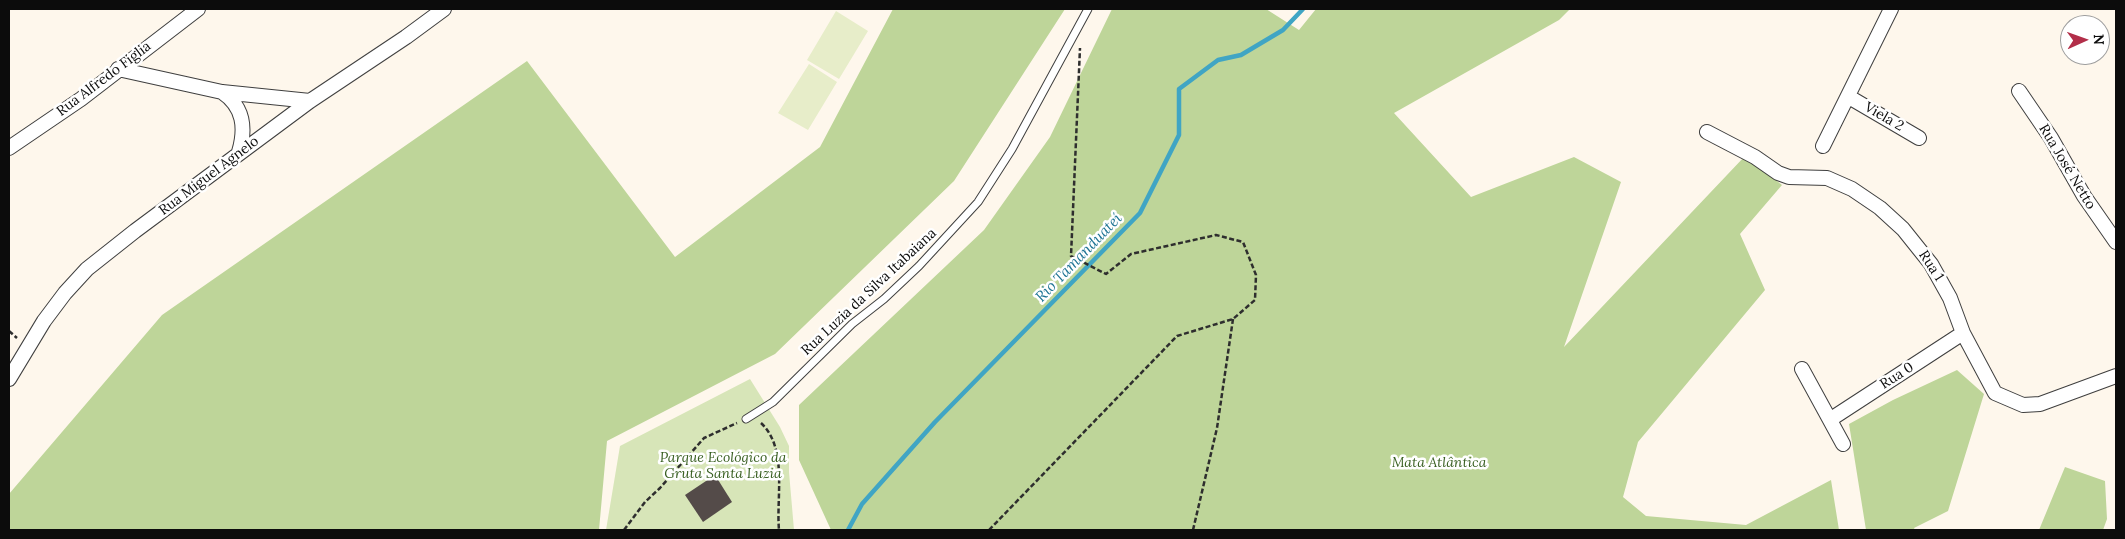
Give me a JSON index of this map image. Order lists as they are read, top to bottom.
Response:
{
  "streets": {
    "street": [
      "Rua Alfredo Figlia",
      "Viela 2",
      "Rua José Netto",
      "Rua Miguel Agnelo",
      "Rua 1",
      "Rua 0"
    ],
    "lane": ["Rua Luzia da Silva Itabaiana"]
  },
  "crossings": [
    ["Rua 1", "Rua 0"]
  ],
  "water": ["Rio Tamanduateí"],
  "parks": ["Parque Ecológico da Gruta Santa Luzia", "Mata Atlântica"],
  "north": "right"
}
